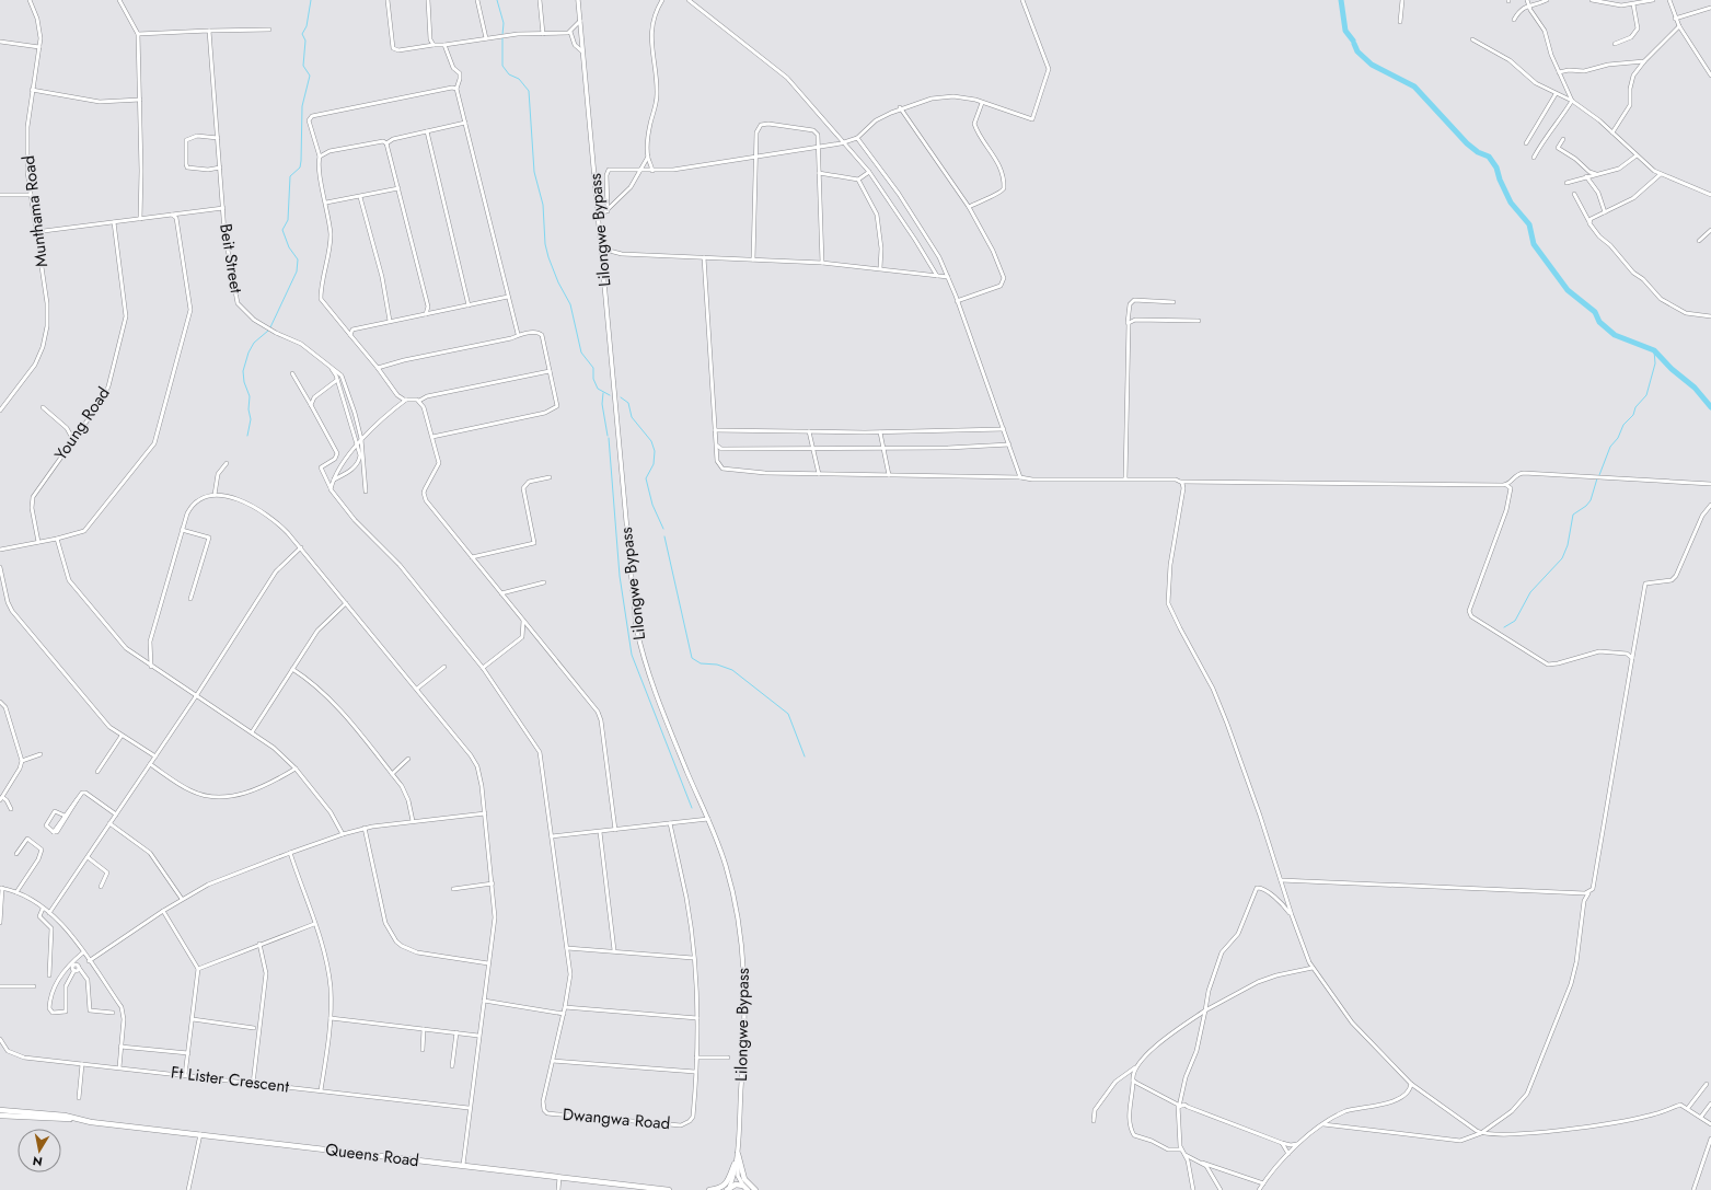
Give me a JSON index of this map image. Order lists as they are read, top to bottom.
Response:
{
  "streets": {
    "highway": ["Queens Road"],
    "main road": ["Lilongwe Bypass"],
    "street": [
      "Munthama Road",
      "Beit Street",
      "Young Road",
      "Ft Lister Crescent",
      "Dwangwa Road"
    ]
  },
  "crossings": [
    ["Munthama Road", "Beit Street"],
    ["Beit Street", "Young Road"]
  ],
  "north": "bottom"
}
